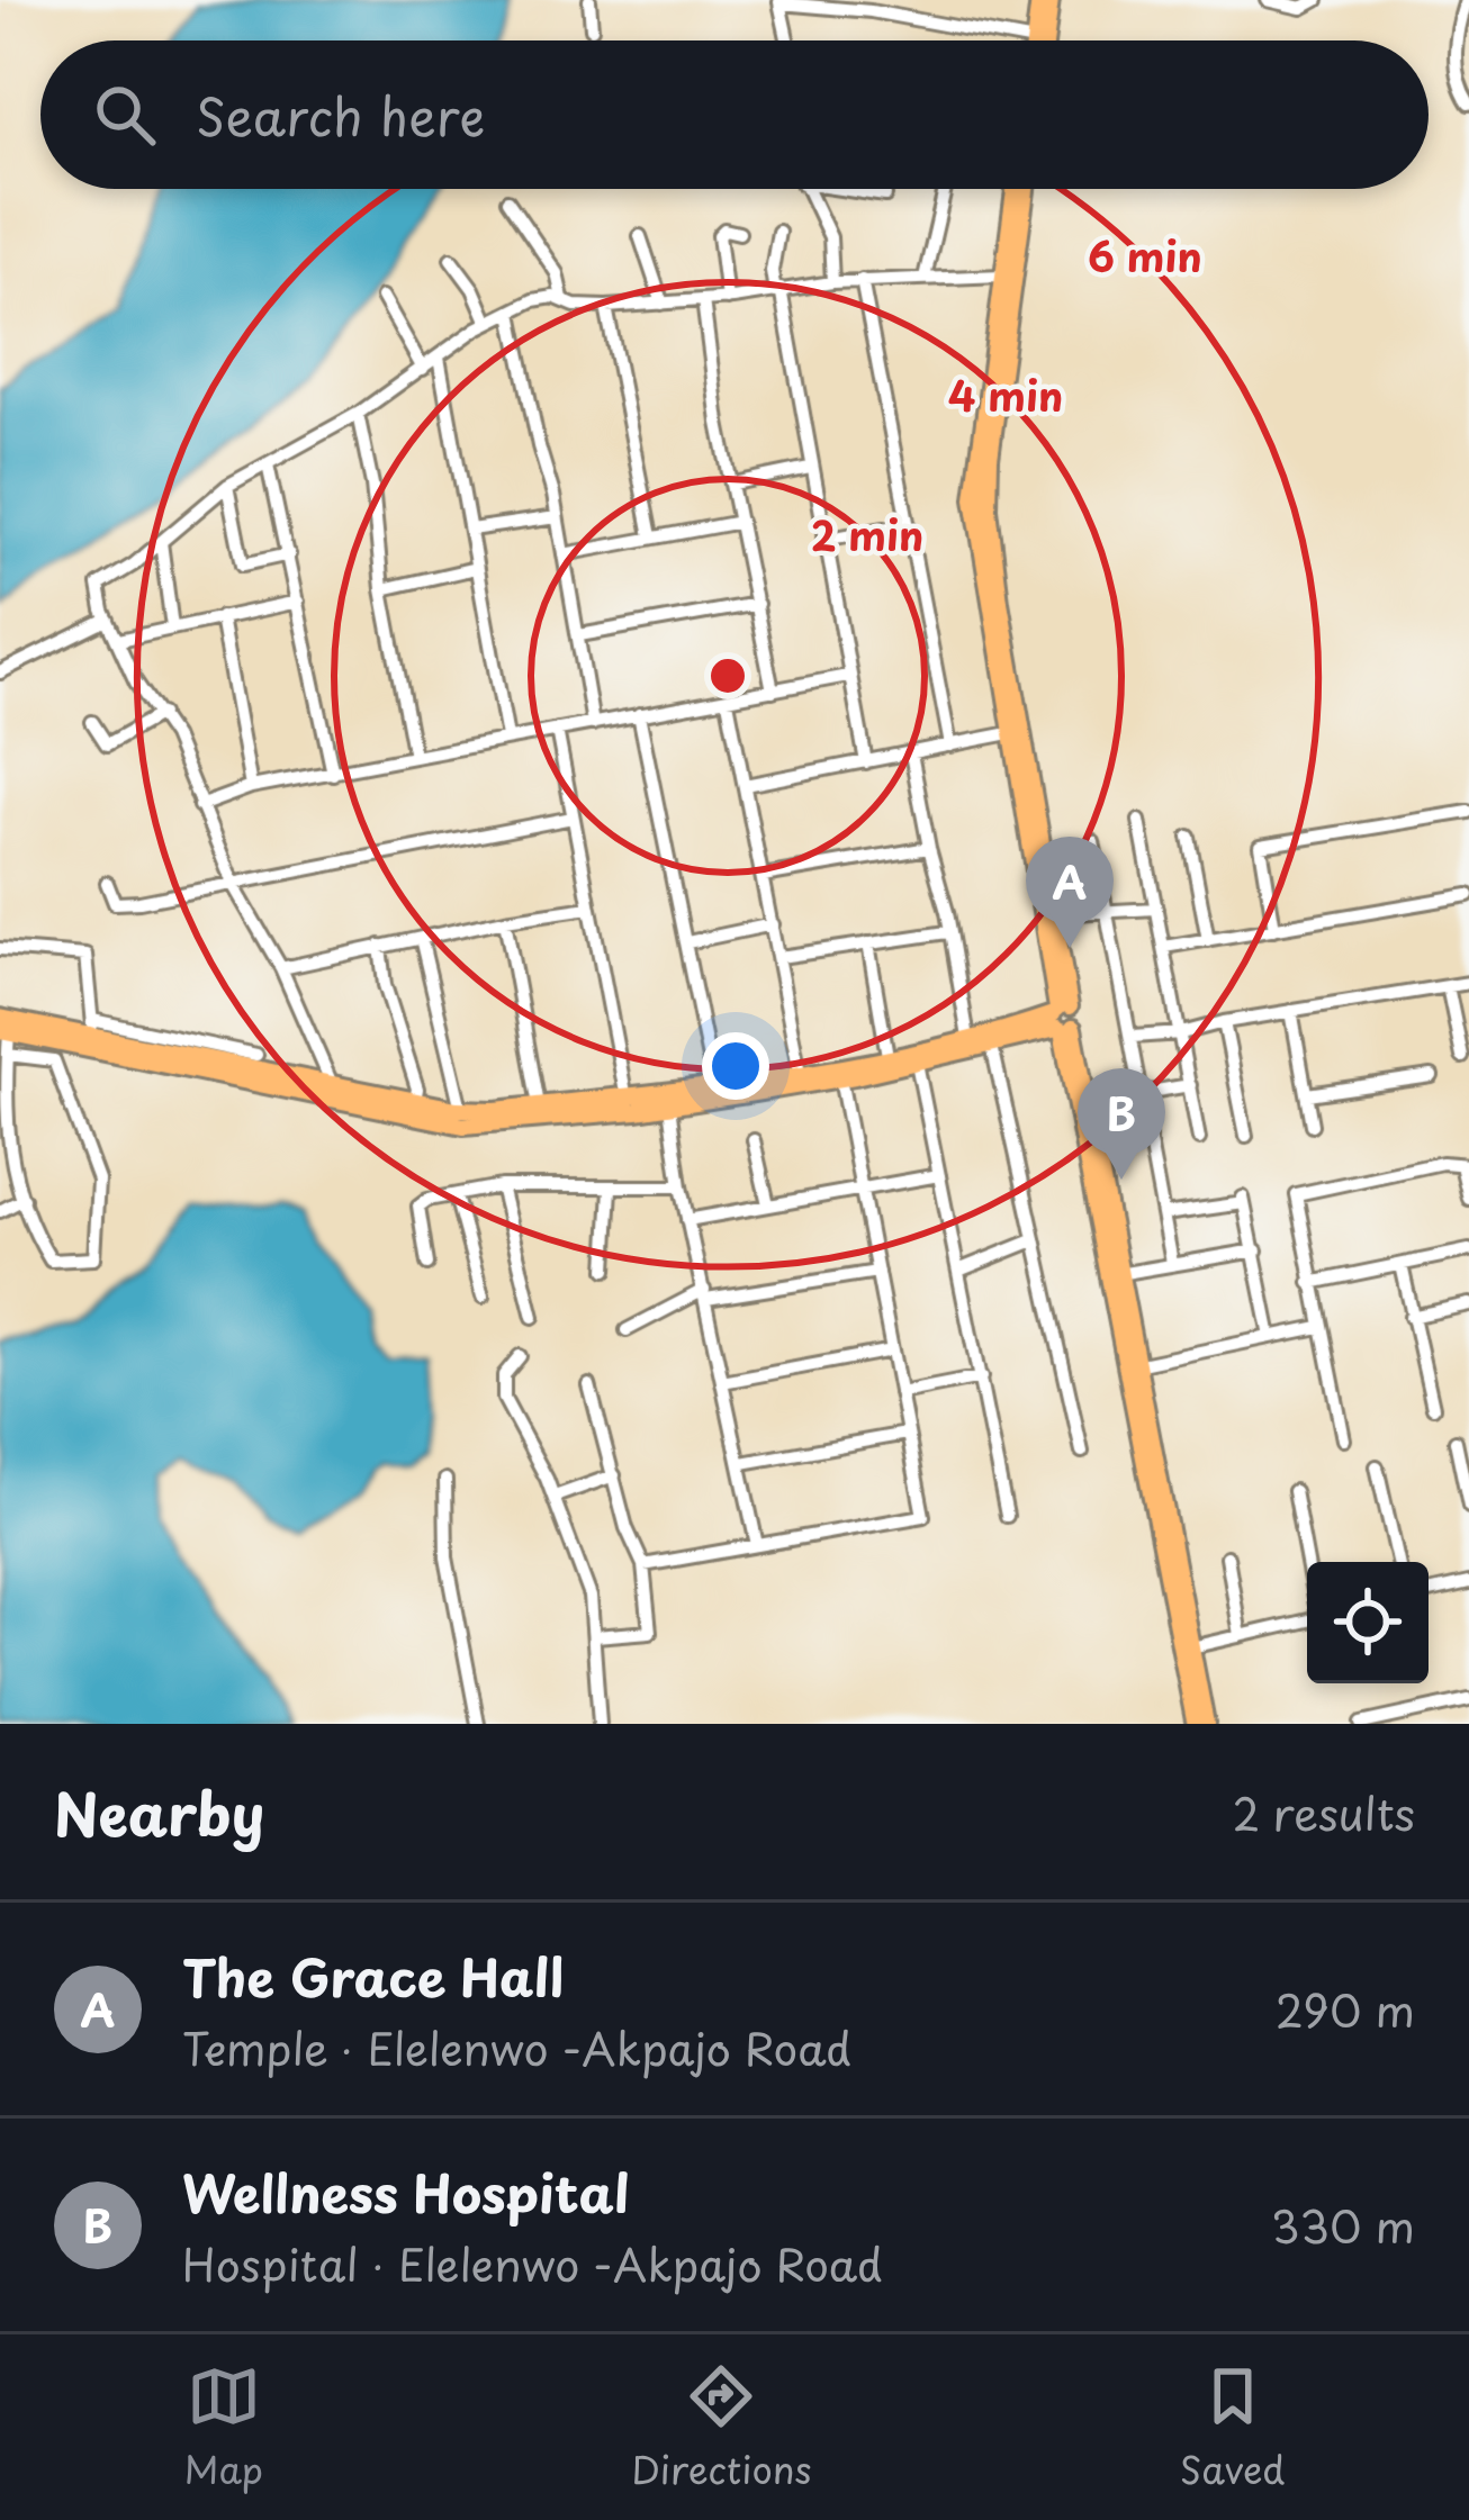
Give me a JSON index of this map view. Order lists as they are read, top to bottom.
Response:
{
  "page": {
    "search": "Search here",
    "pins": ["A", "B"],
    "heading": ["Nearby", "2 results"],
    "list": [
      {
        "mark": "A",
        "name": "The Grace Hall",
        "note": "Temple · Elelenwo -Akpajo Road",
        "value": "290 m"
      },
      {
        "mark": "B",
        "name": "Wellness Hospital",
        "note": "Hospital · Elelenwo -Akpajo Road",
        "value": "330 m"
      }
    ],
    "nav": ["Map", "Directions", "Saved"]
  },
  "rings": ["6 min", "4 min", "2 min"]
}
